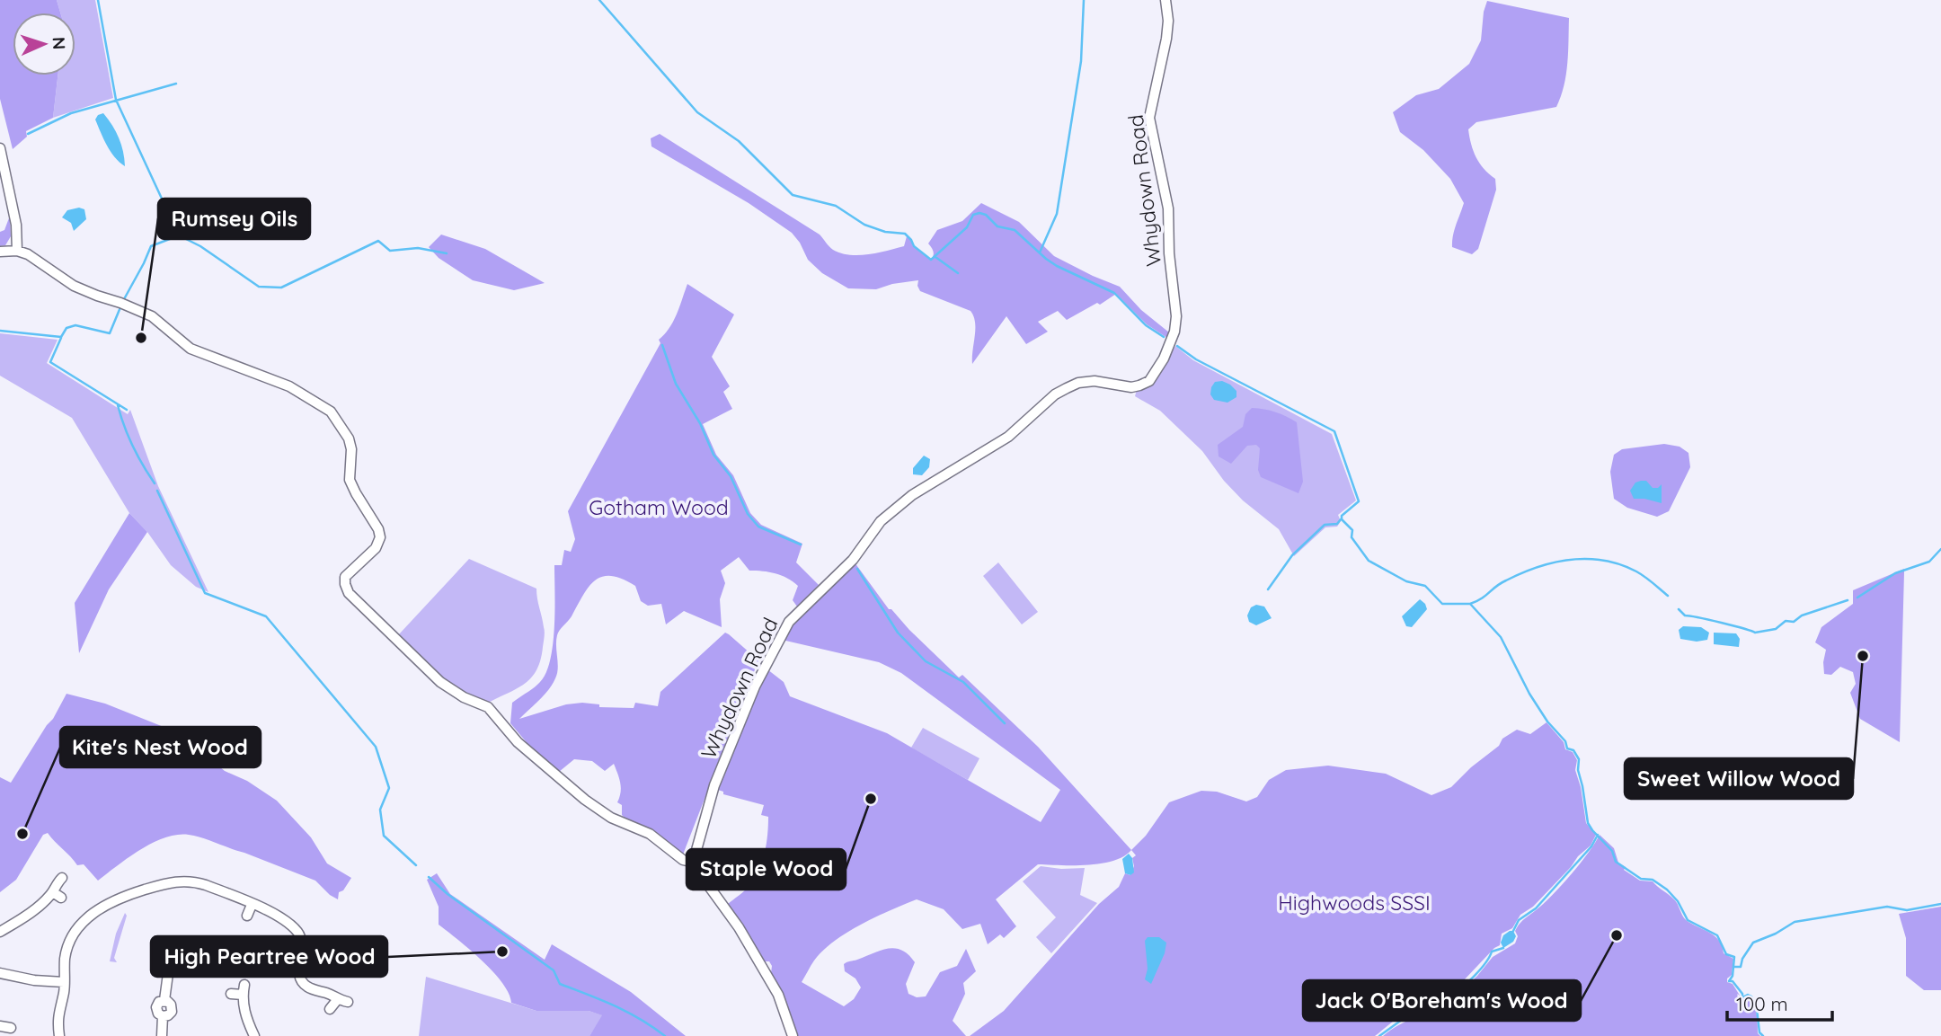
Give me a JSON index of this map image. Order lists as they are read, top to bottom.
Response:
{
  "streets": {
    "street": ["Whydown Road"]
  },
  "parks": ["Gotham Wood", "Highwoods SSSI"],
  "places": [
    "Rumsey Oils",
    "Sweet Willow Wood",
    "Staple Wood",
    "Kite's Nest Wood",
    "Jack O'Boreham's Wood",
    "High Peartree Wood"
  ],
  "scale_bar": "100 m",
  "north": "right"
}
